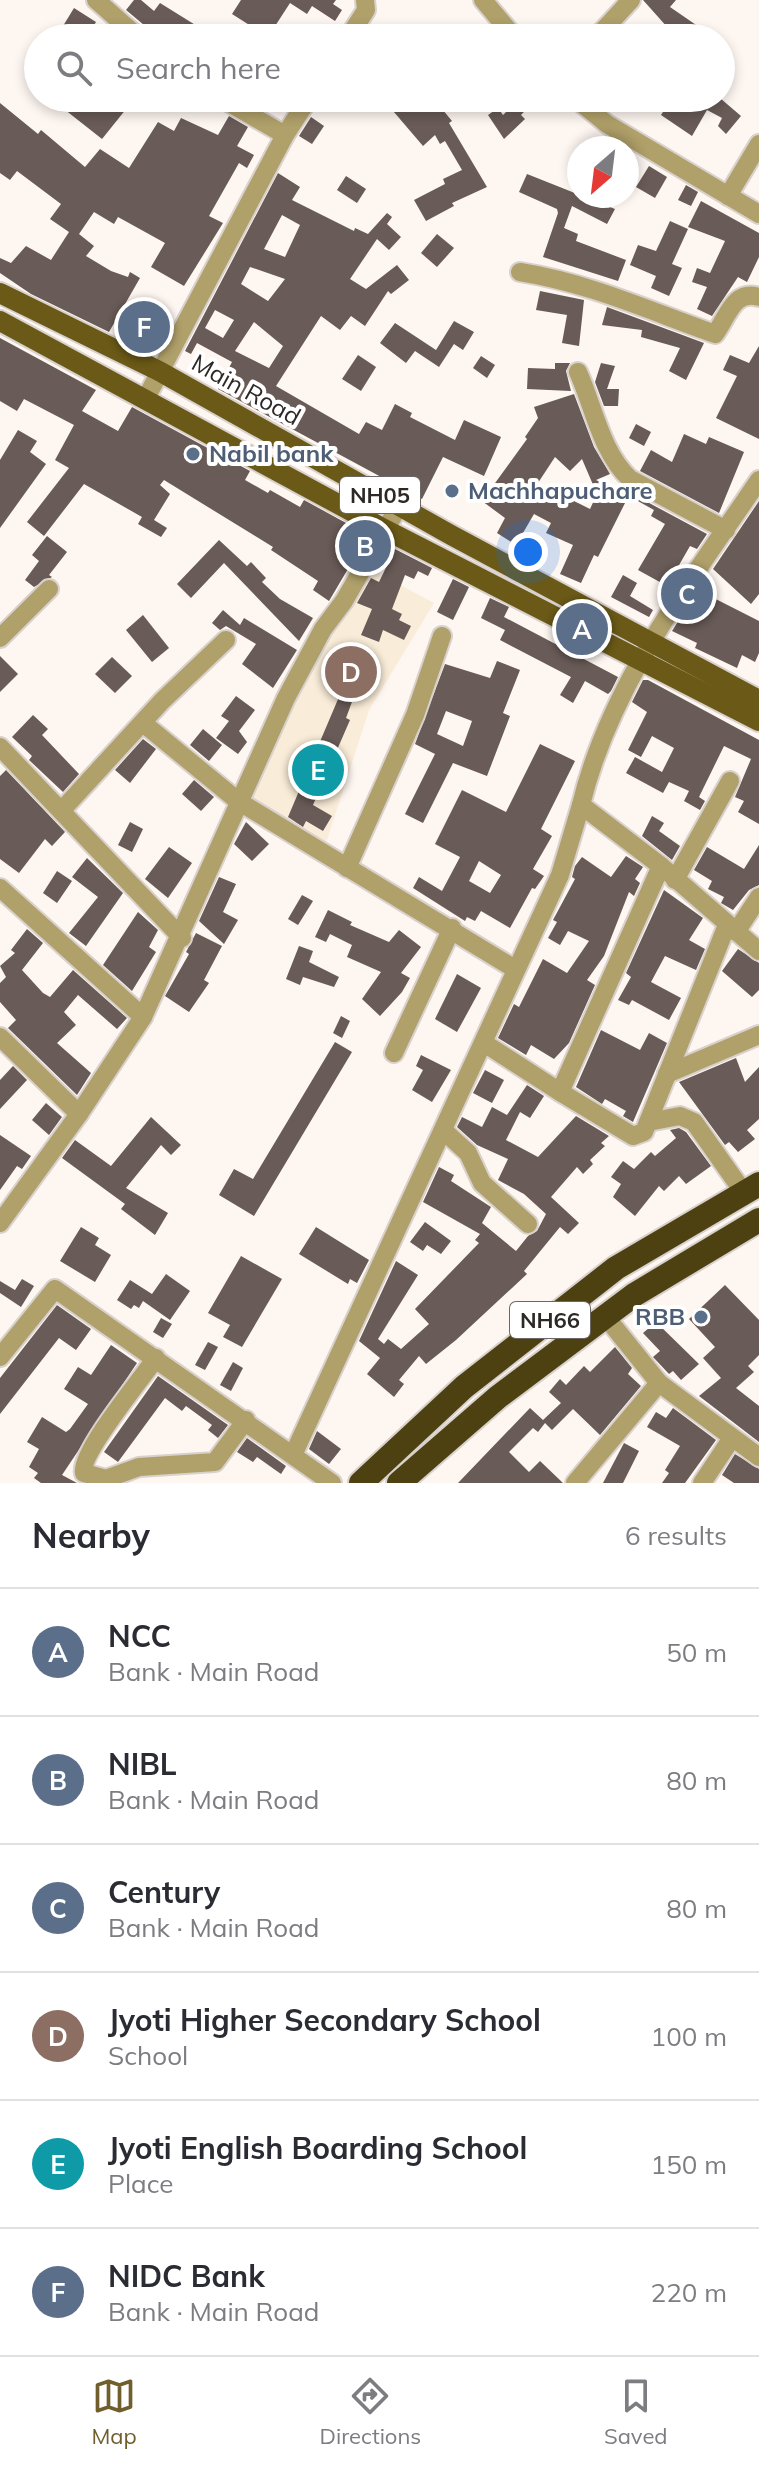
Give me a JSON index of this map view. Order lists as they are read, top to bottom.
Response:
{
  "streets": {
    "highway": ["NH66"],
    "main road": ["Main Road", "NH05"]
  },
  "places": ["Nabil bank", "Machhapuchare", "RBB"],
  "north": "bottom left",
  "page": {
    "search": "Search here",
    "pins": [
      "F",
      "B",
      "C",
      "A",
      "D",
      "E"
    ],
    "heading": ["Nearby", "6 results"],
    "list": [
      {
        "mark": "A",
        "name": "NCC",
        "note": "Bank · Main Road",
        "value": "50 m"
      },
      {
        "mark": "B",
        "name": "NIBL",
        "note": "Bank · Main Road",
        "value": "80 m"
      },
      {
        "mark": "C",
        "name": "Century",
        "note": "Bank · Main Road",
        "value": "80 m"
      },
      {
        "mark": "D",
        "name": "Jyoti Higher Secondary School",
        "note": "School",
        "value": "100 m"
      },
      {
        "mark": "E",
        "name": "Jyoti English Boarding School",
        "note": "Place",
        "value": "150 m"
      },
      {
        "mark": "F",
        "name": "NIDC Bank",
        "note": "Bank · Main Road",
        "value": "220 m"
      }
    ],
    "nav": ["Map", "Directions", "Saved"]
  }
}
